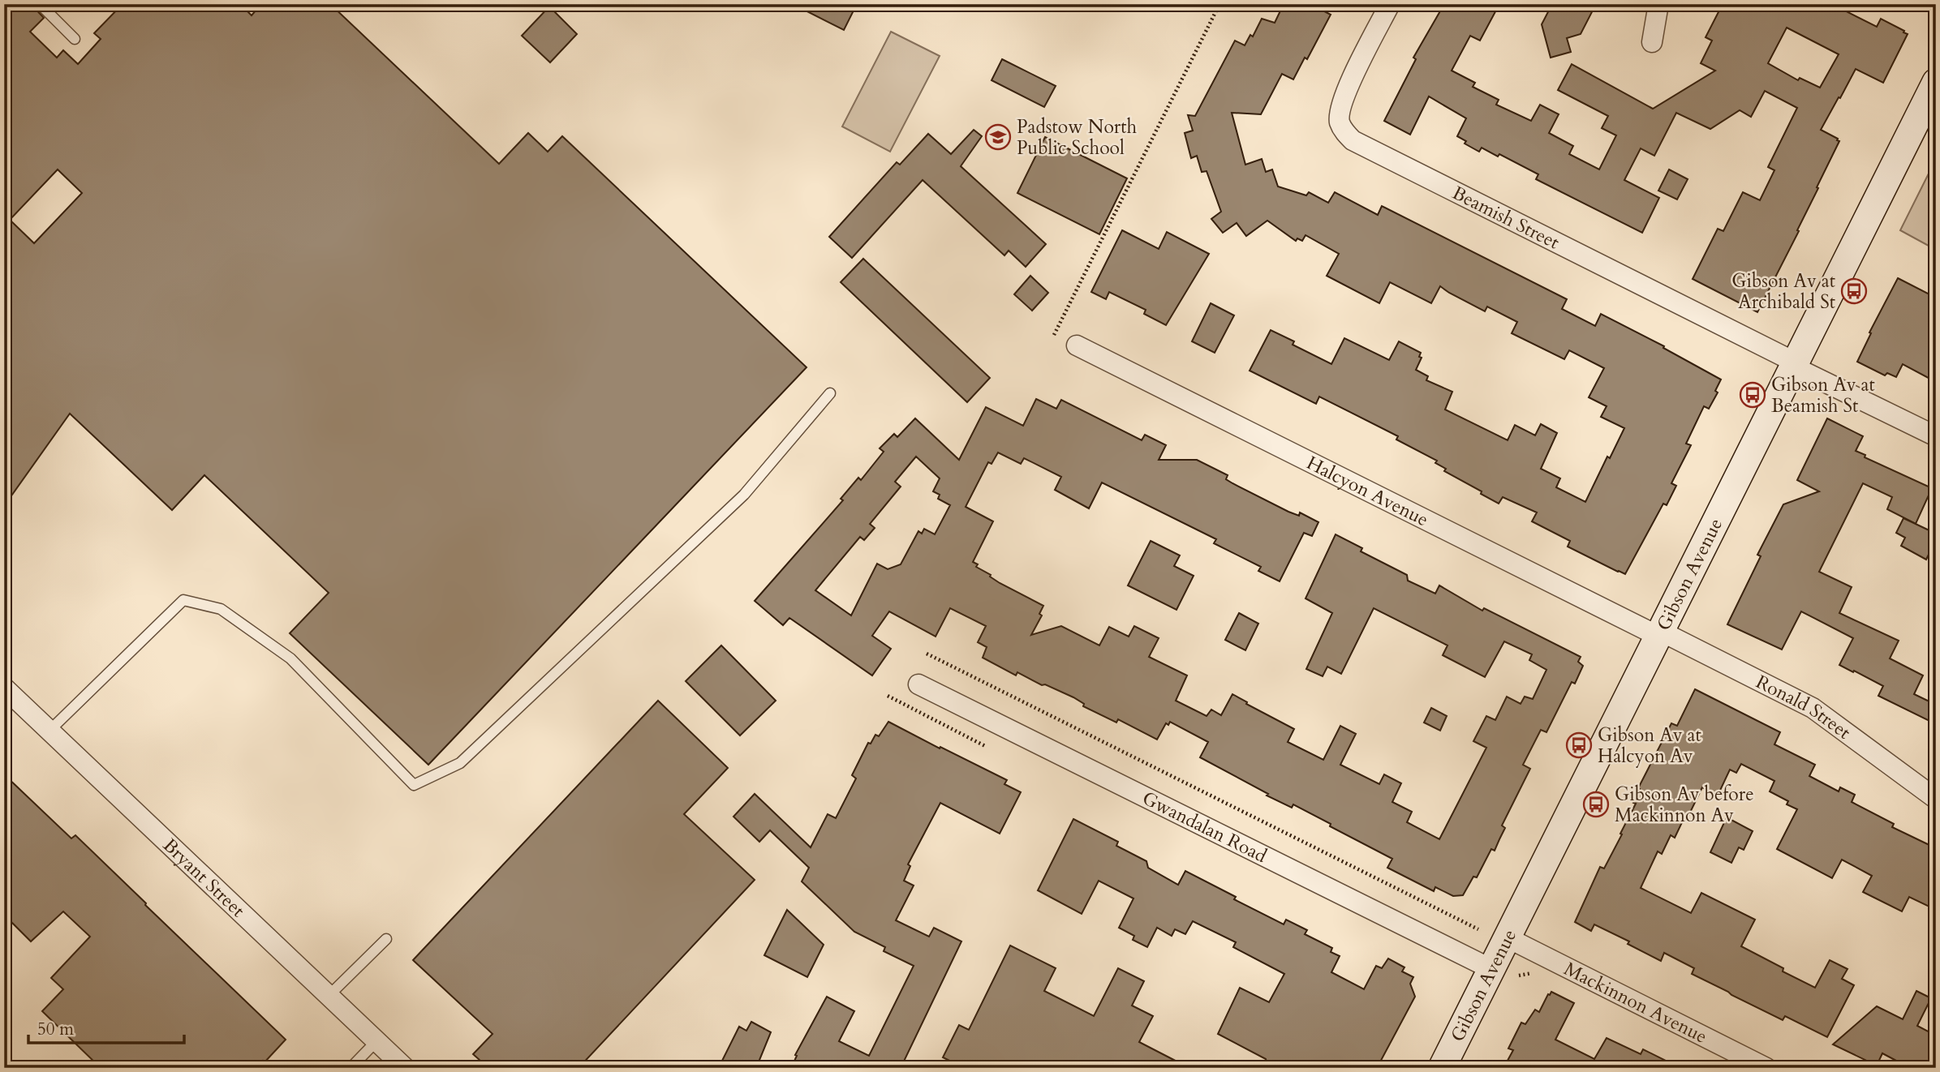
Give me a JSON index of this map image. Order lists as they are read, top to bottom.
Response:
{
  "streets": {
    "main road": ["Gibson Avenue"],
    "street": [
      "Beamish Street",
      "Halcyon Avenue",
      "Ronald Street",
      "Gwandalan Road",
      "Bryant Street",
      "Mackinnon Avenue"
    ]
  },
  "crossings": [
    ["Beamish Street", "Gibson Avenue"],
    ["Halcyon Avenue", "Gibson Avenue"],
    ["Halcyon Avenue", "Ronald Street"],
    ["Gibson Avenue", "Ronald Street"],
    ["Gibson Avenue", "Gwandalan Road"],
    ["Gibson Avenue", "Mackinnon Avenue"]
  ],
  "places": {
    "school or university": ["Padstow North Public School"],
    "bus stop": [
      "Gibson Av at Archibald St",
      "Gibson Av at Beamish St",
      "Gibson Av at Halcyon Av",
      "Gibson Av before Mackinnon Av"
    ]
  },
  "scale_bar": "50 m"
}
